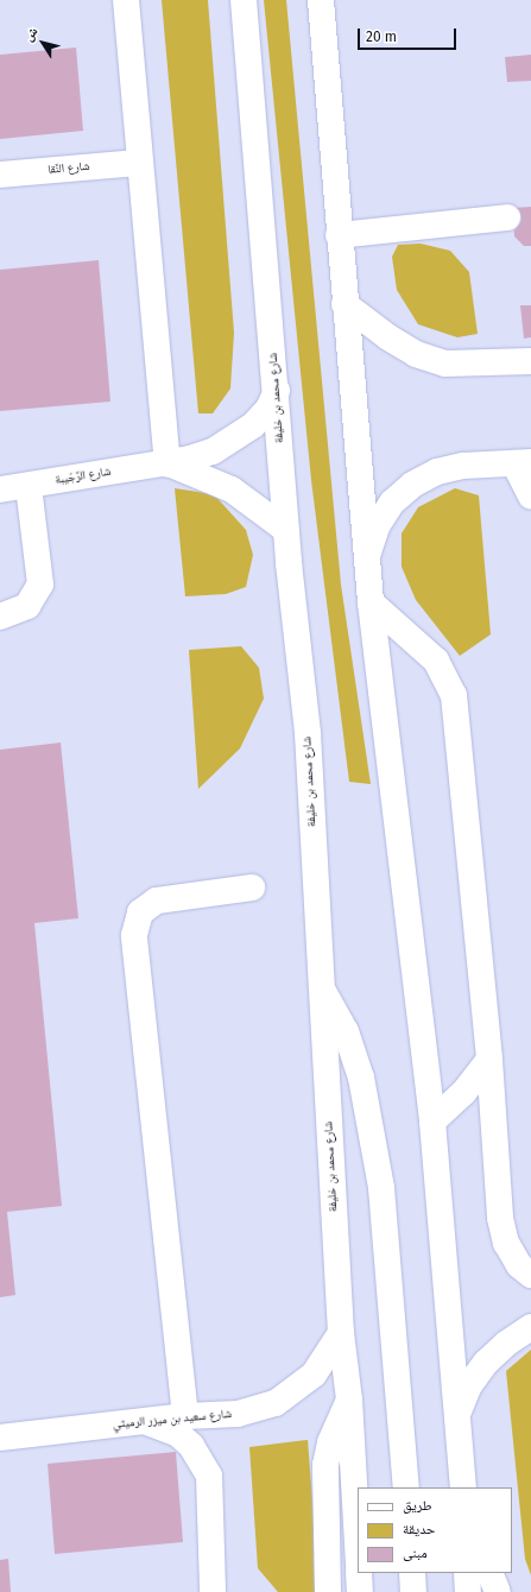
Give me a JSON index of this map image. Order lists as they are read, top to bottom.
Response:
{
  "streets": {
    "main road": [
      "شارع النِّقا",
      "شارع محمد بن خليفة",
      "شارع الرِّجَيبة",
      "شارع سعيد بن ميزر الرميثي"
    ]
  },
  "crossings": [
    ["شارع محمد بن خليفة", "شارع الرِّجَيبة"],
    ["شارع محمد بن خليفة", "شارع سعيد بن ميزر الرميثي"]
  ],
  "legend": ["طريق", "حديقة", "مبنى"],
  "scale_bar": "20 m",
  "north": "top left"
}
